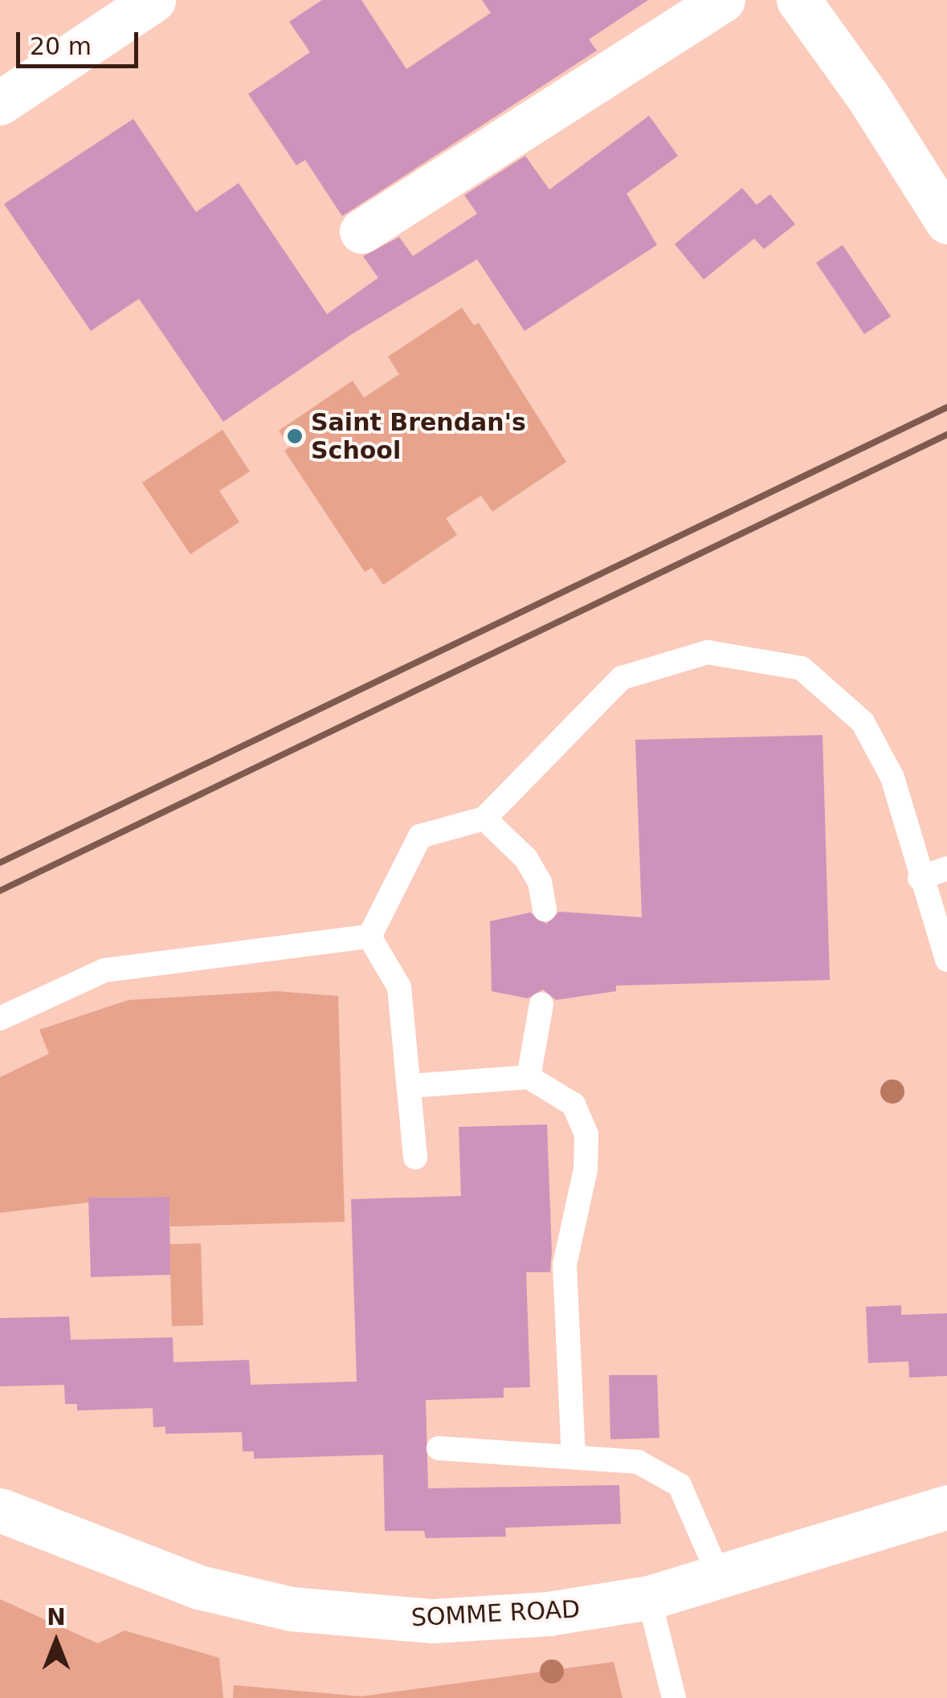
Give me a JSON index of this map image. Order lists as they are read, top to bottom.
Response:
{
  "streets": {
    "street": ["SOMME ROAD"]
  },
  "places": ["Saint Brendan's School"],
  "scale_bar": "20 m",
  "north": "top"
}
